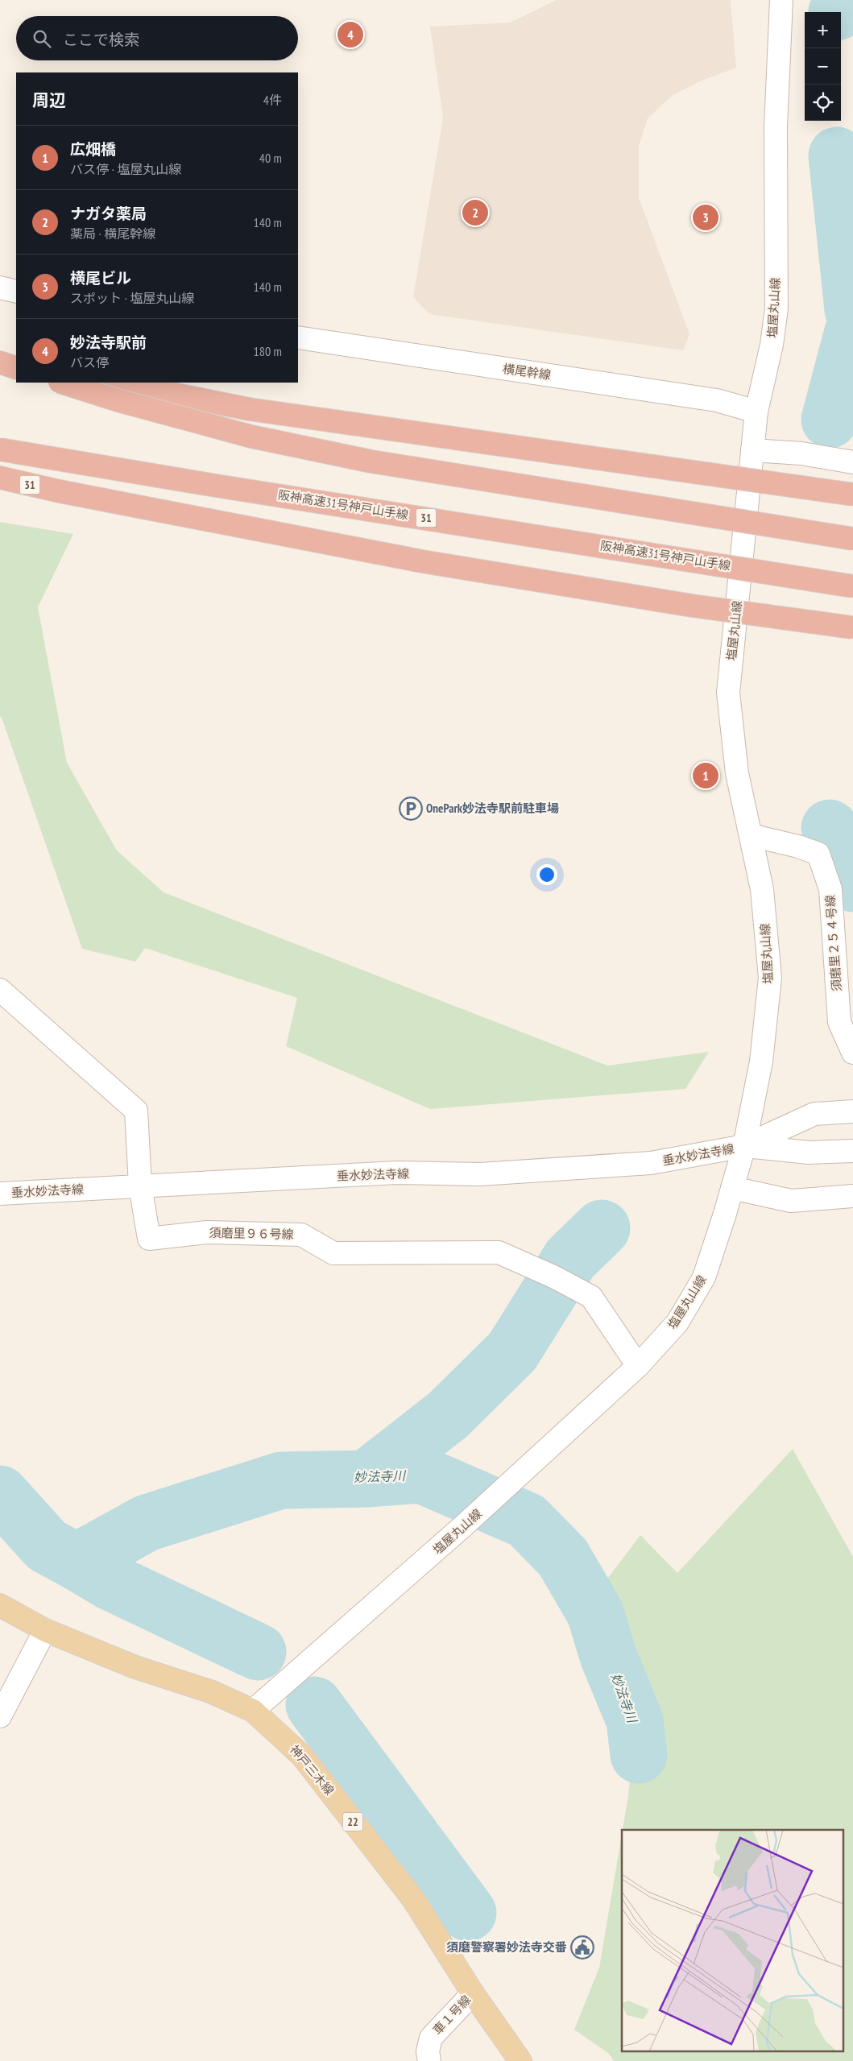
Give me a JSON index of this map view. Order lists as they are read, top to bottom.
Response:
{
  "streets": {
    "highway": ["31", "阪神高速31号神戸山手線"],
    "main road": ["神戸三木線", "22"],
    "street": [
      "塩屋丸山線",
      "横尾幹線",
      "須磨里２５４号線",
      "垂水妙法寺線",
      "須磨里９６号線",
      "車１号線"
    ]
  },
  "crossings": [
    ["塩屋丸山線", "横尾幹線"],
    ["塩屋丸山線", "須磨里２５４号線"],
    ["塩屋丸山線", "垂水妙法寺線"],
    ["塩屋丸山線", "須磨里９６号線"],
    ["塩屋丸山線", "神戸三木線"],
    ["垂水妙法寺線", "須磨里９６号線"],
    ["神戸三木線", "車１号線"]
  ],
  "water": ["妙法寺川"],
  "places": {
    "parking": ["OnePark妙法寺駅前駐車場"],
    "public building": ["須磨警察署妙法寺交番"]
  },
  "page": {
    "map_buttons": ["+", "−"],
    "search": "ここで検索",
    "pins": [
      "4",
      "2",
      "3",
      "1"
    ],
    "heading": ["周辺", "4件"],
    "list": [
      {
        "mark": "1",
        "name": "広畑橋",
        "note": "バス停 · 塩屋丸山線",
        "value": "40 m"
      },
      {
        "mark": "2",
        "name": "ナガタ薬局",
        "note": "薬局 · 横尾幹線",
        "value": "140 m"
      },
      {
        "mark": "3",
        "name": "横尾ビル",
        "note": "スポット · 塩屋丸山線",
        "value": "140 m"
      },
      {
        "mark": "4",
        "name": "妙法寺駅前",
        "note": "バス停",
        "value": "180 m"
      }
    ]
  }
}
